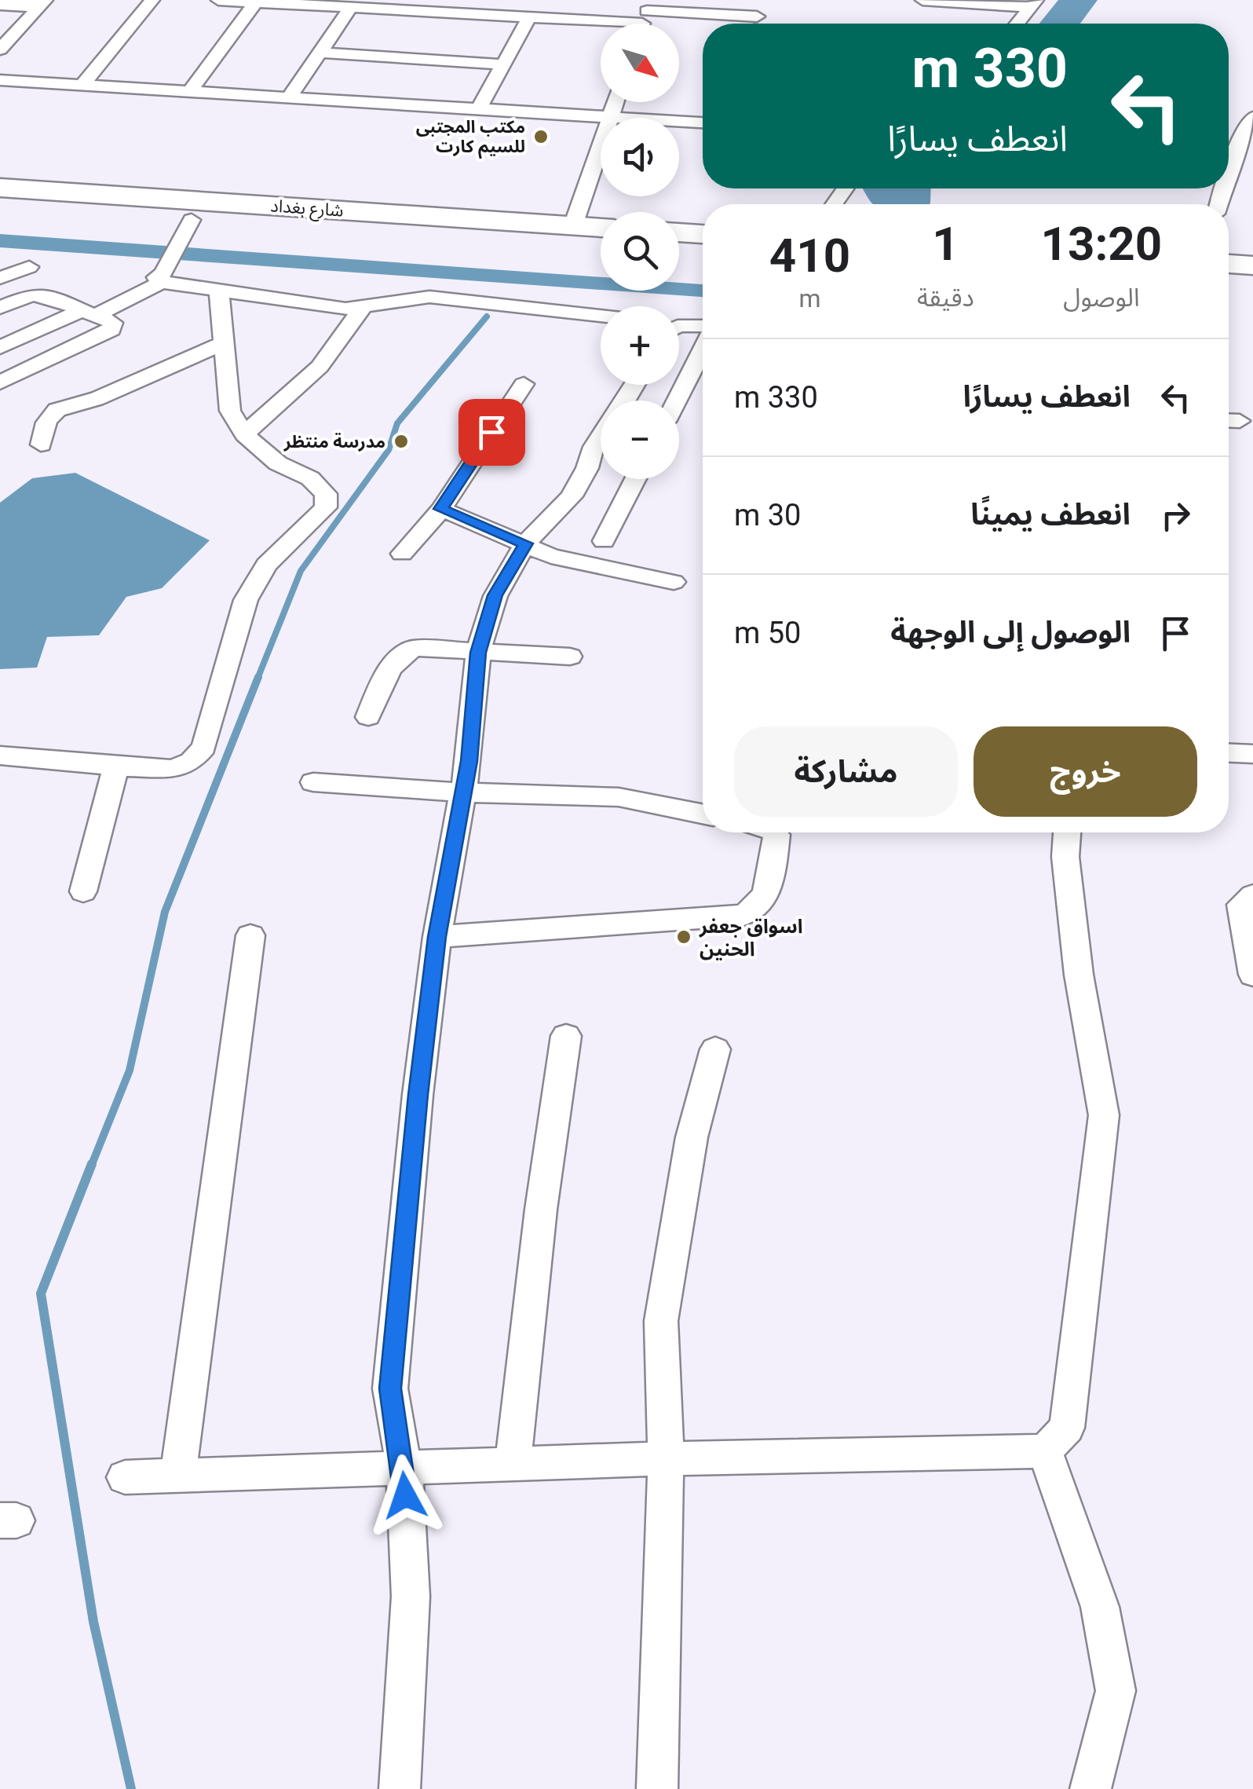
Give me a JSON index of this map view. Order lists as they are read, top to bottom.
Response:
{
  "streets": {
    "highway": ["شارع بغداد"]
  },
  "places": ["مكتب المجتبى للسيم كارت", "مدرسة منتظر", "اسواق جعفر الحنين"],
  "north": "bottom right",
  "page": {
    "map_buttons": ["+", "−"],
    "turn": ["330 m", "انعطف يسارًا"],
    "eta": [
      "13:20",
      "الوصول",
      "1",
      "دقيقة",
      "410",
      "m"
    ],
    "list": [
      {
        "name": "انعطف يسارًا",
        "value": "330 m"
      },
      {
        "name": "انعطف يمينًا",
        "value": "30 m"
      },
      {
        "name": "الوصول إلى الوجهة",
        "value": "50 m"
      }
    ],
    "buttons": ["خروج", "مشاركة"]
  }
}
